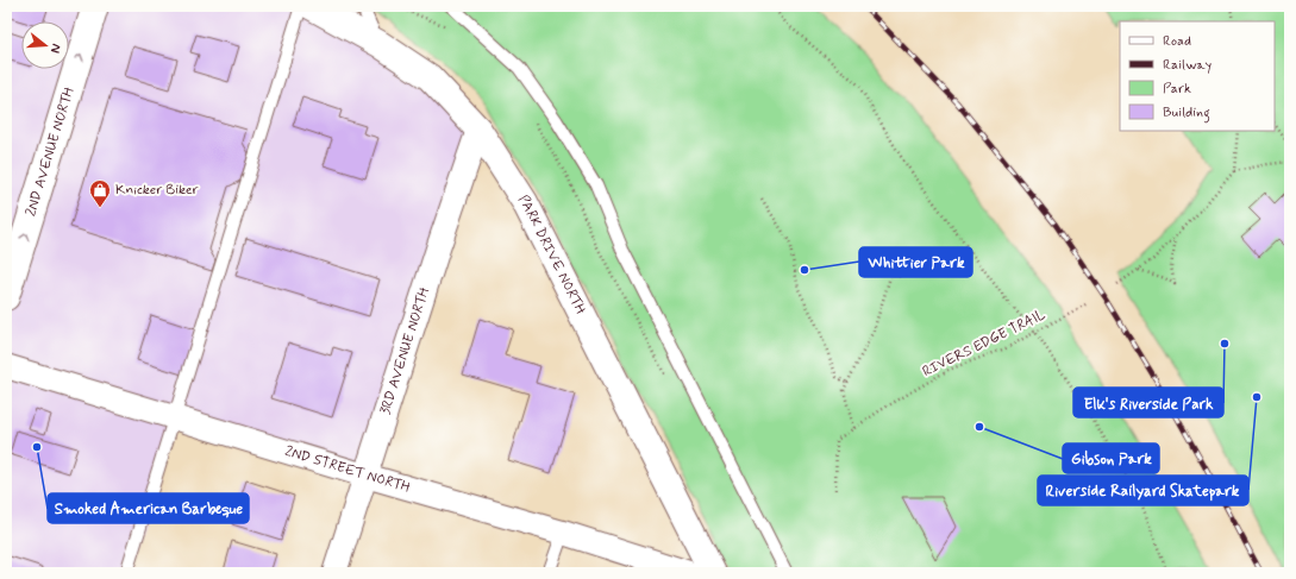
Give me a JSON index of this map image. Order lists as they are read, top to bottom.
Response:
{
  "streets": {
    "street": [
      "2ND AVENUE NORTH",
      "PARK DRIVE NORTH",
      "3RD AVENUE NORTH",
      "2ND STREET NORTH"
    ],
    "path": ["RIVERS EDGE TRAIL"]
  },
  "crossings": [
    ["PARK DRIVE NORTH", "3RD AVENUE NORTH"],
    ["3RD AVENUE NORTH", "2ND STREET NORTH"]
  ],
  "one_way": ["2ND AVENUE NORTH"],
  "places": {
    "shop": ["Knicker Biker"],
    "other": [
      "Whittier Park",
      "Elk's Riverside Park",
      "Riverside Railyard Skatepark",
      "Gibson Park",
      "Smoked American Barbeque"
    ]
  },
  "legend": [
    "Road",
    "Railway",
    "Park",
    "Building"
  ],
  "north": "right"
}
